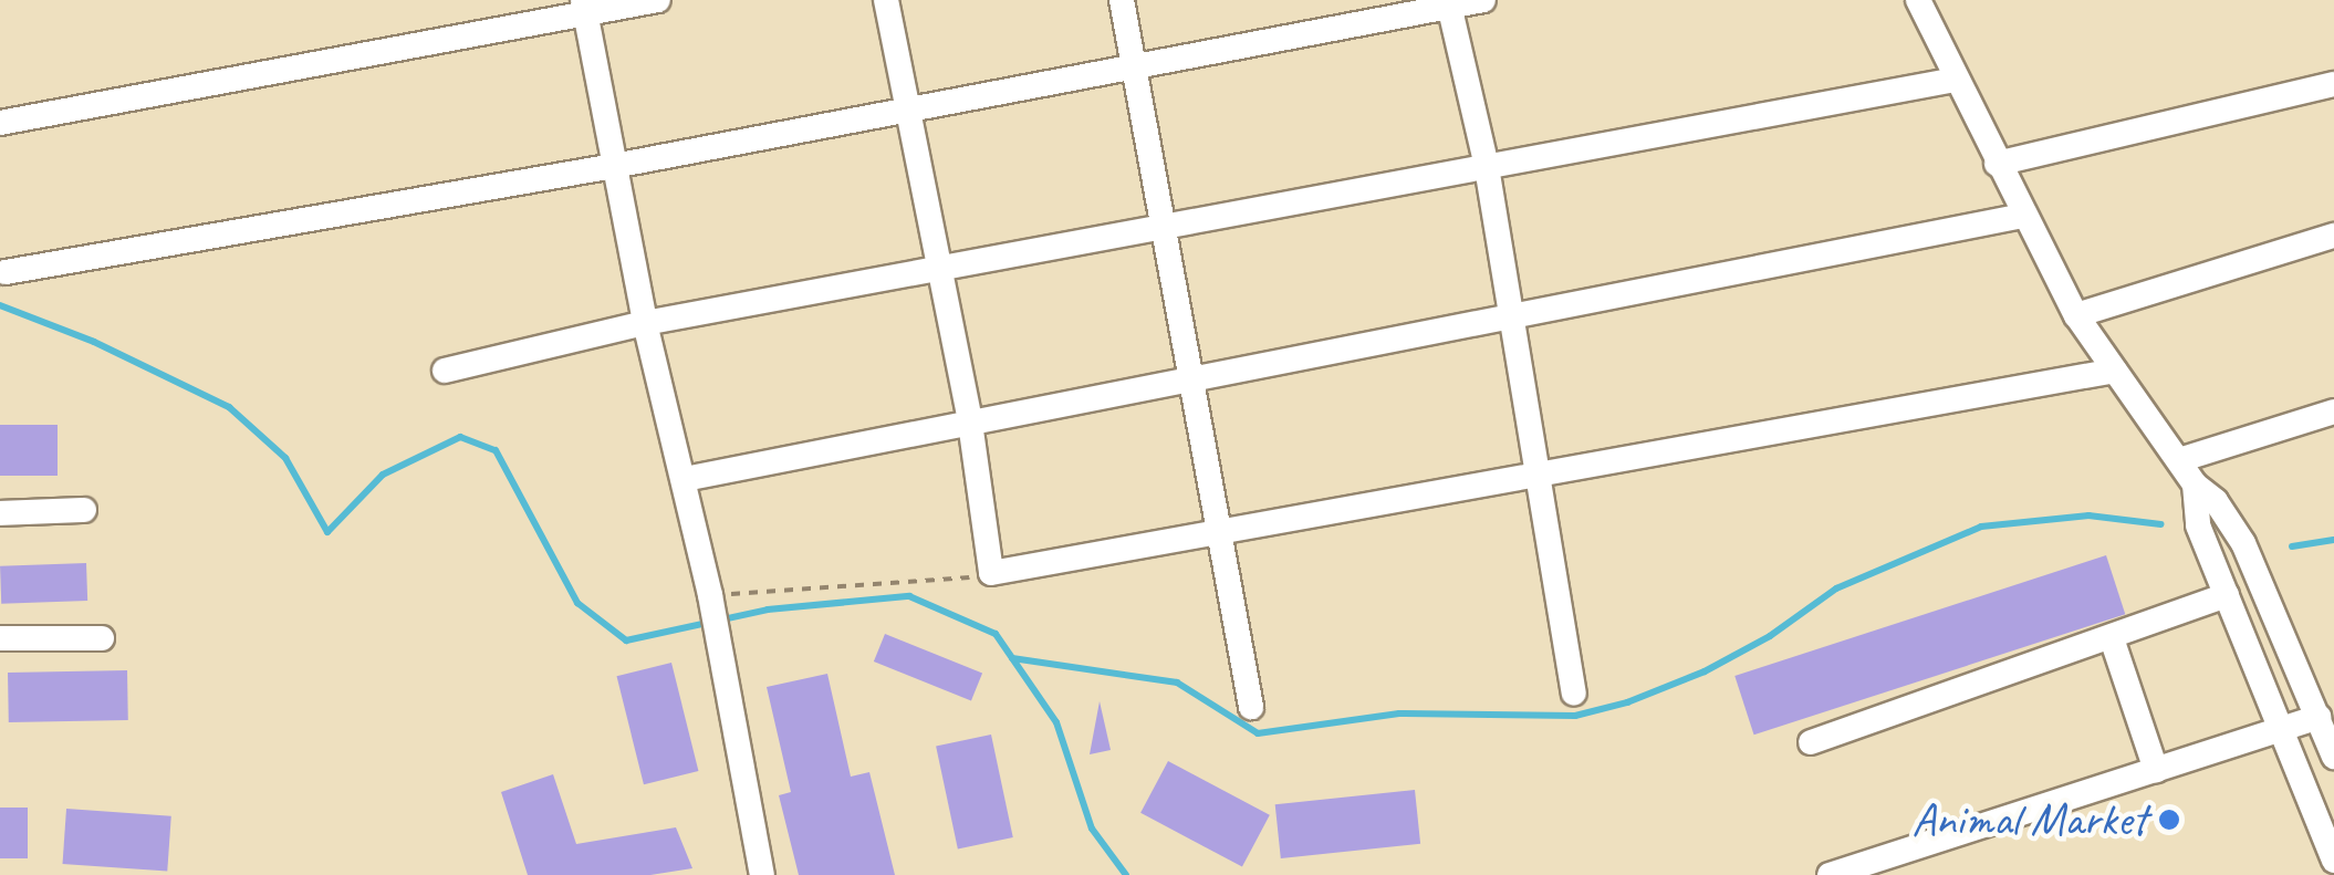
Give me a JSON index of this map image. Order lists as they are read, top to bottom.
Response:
{
  "places": ["Animal Market"]
}
